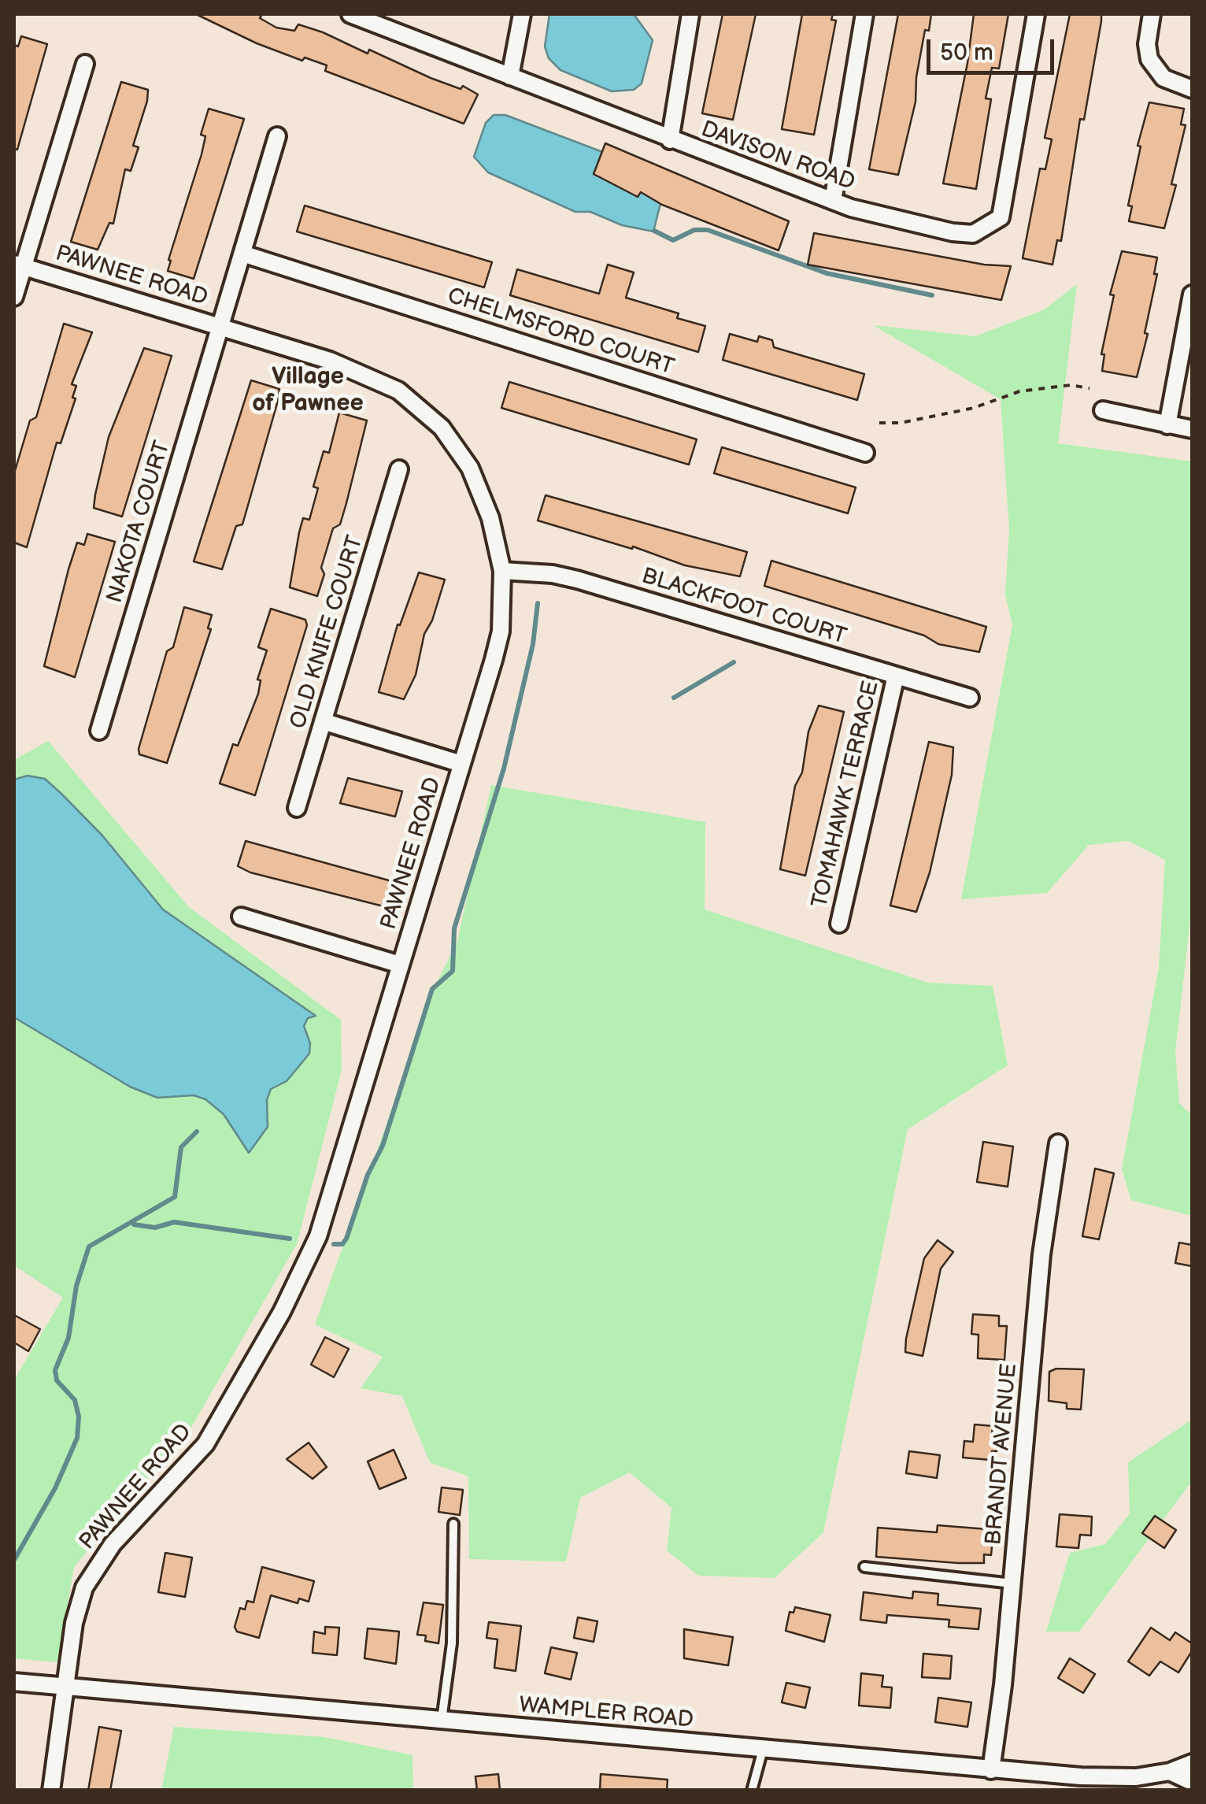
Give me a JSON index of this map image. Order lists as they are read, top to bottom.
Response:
{
  "streets": {
    "street": [
      "DAVISON ROAD",
      "PAWNEE ROAD",
      "CHELMSFORD COURT",
      "NAKOTA COURT",
      "BLACKFOOT COURT",
      "OLD KNIFE COURT",
      "TOMAHAWK TERRACE",
      "BRANDT AVENUE",
      "WAMPLER ROAD"
    ]
  },
  "crossings": [
    ["PAWNEE ROAD", "NAKOTA COURT"],
    ["PAWNEE ROAD", "BLACKFOOT COURT"],
    ["PAWNEE ROAD", "WAMPLER ROAD"],
    ["CHELMSFORD COURT", "NAKOTA COURT"],
    ["BLACKFOOT COURT", "TOMAHAWK TERRACE"],
    ["BRANDT AVENUE", "WAMPLER ROAD"]
  ],
  "districts": ["Village of Pawnee"],
  "scale_bar": "50 m"
}
